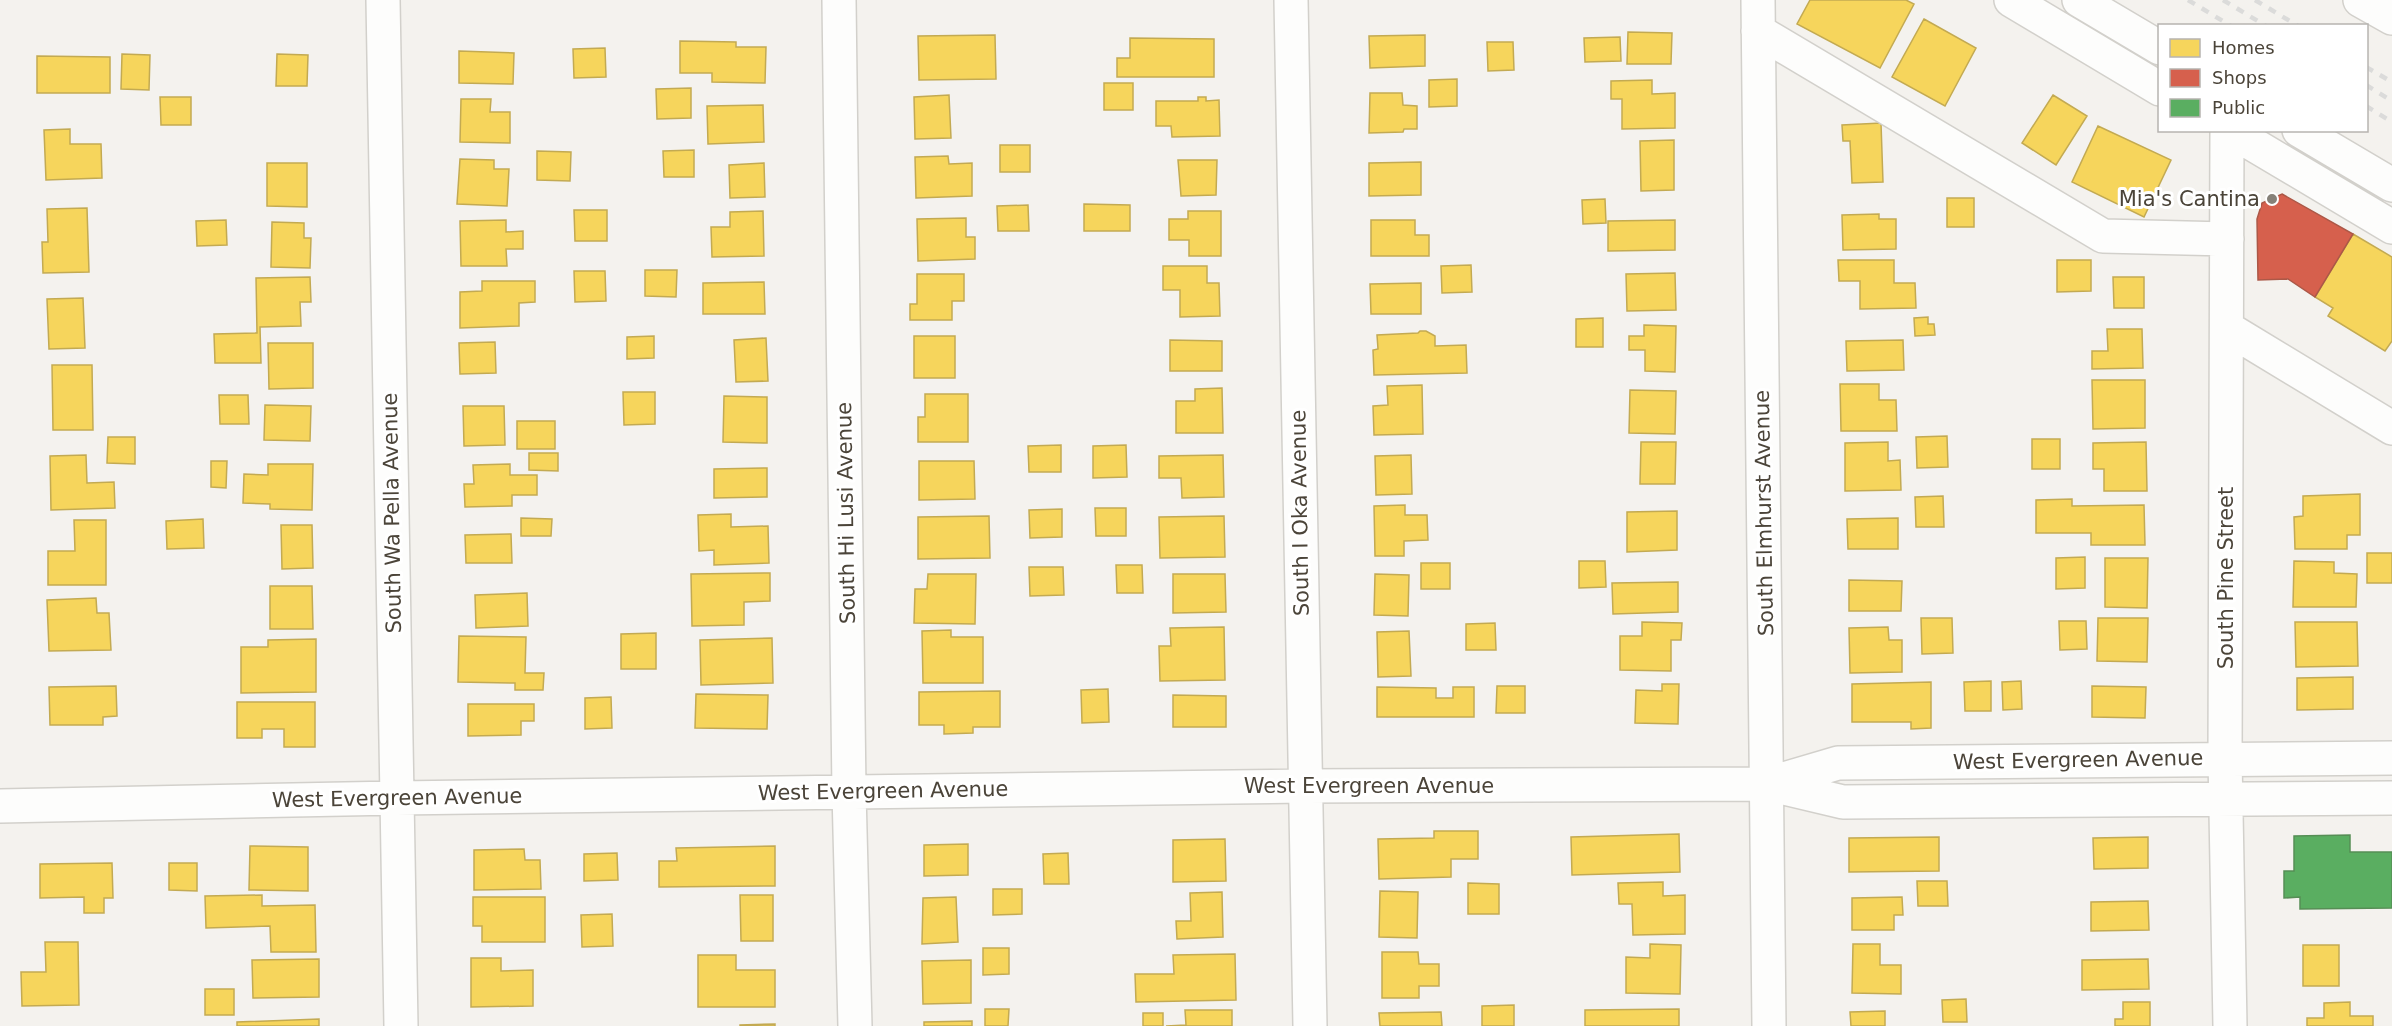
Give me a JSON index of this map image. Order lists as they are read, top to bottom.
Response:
{
  "streets": {
    "street": [
      "South Wa Pella Avenue",
      "South Hi Lusi Avenue",
      "South I Oka Avenue",
      "South Elmhurst Avenue",
      "South Pine Street",
      "West Evergreen Avenue"
    ]
  },
  "crossings": [
    ["South Wa Pella Avenue", "West Evergreen Avenue"],
    ["South Hi Lusi Avenue", "West Evergreen Avenue"],
    ["South I Oka Avenue", "West Evergreen Avenue"],
    ["South Elmhurst Avenue", "West Evergreen Avenue"],
    ["South Pine Street", "West Evergreen Avenue"]
  ],
  "places": ["Mia's Cantina"],
  "legend": ["Homes", "Shops", "Public"]
}
